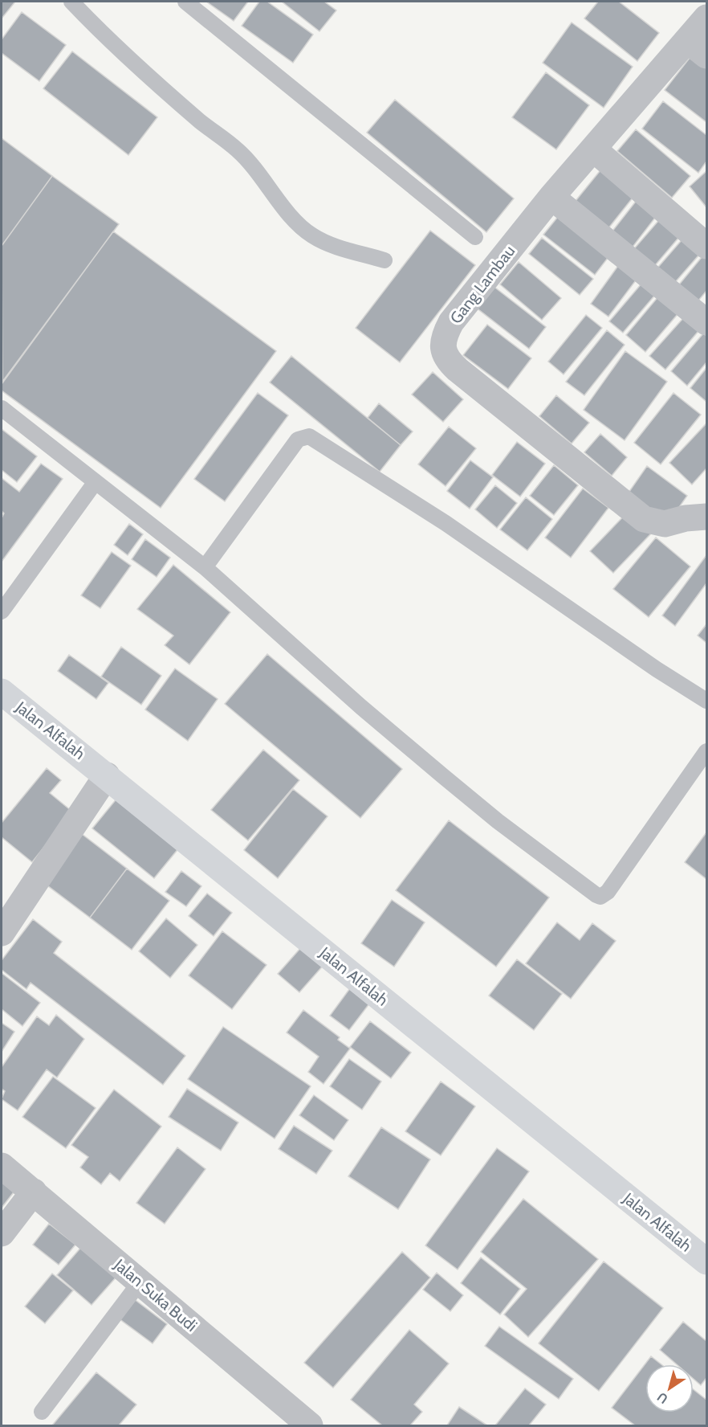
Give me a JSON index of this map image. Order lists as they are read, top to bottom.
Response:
{
  "streets": {
    "street": ["Gang Lambau", "Jalan Alfalah", "Jalan Suka Budi"]
  },
  "north": "bottom left"
}
